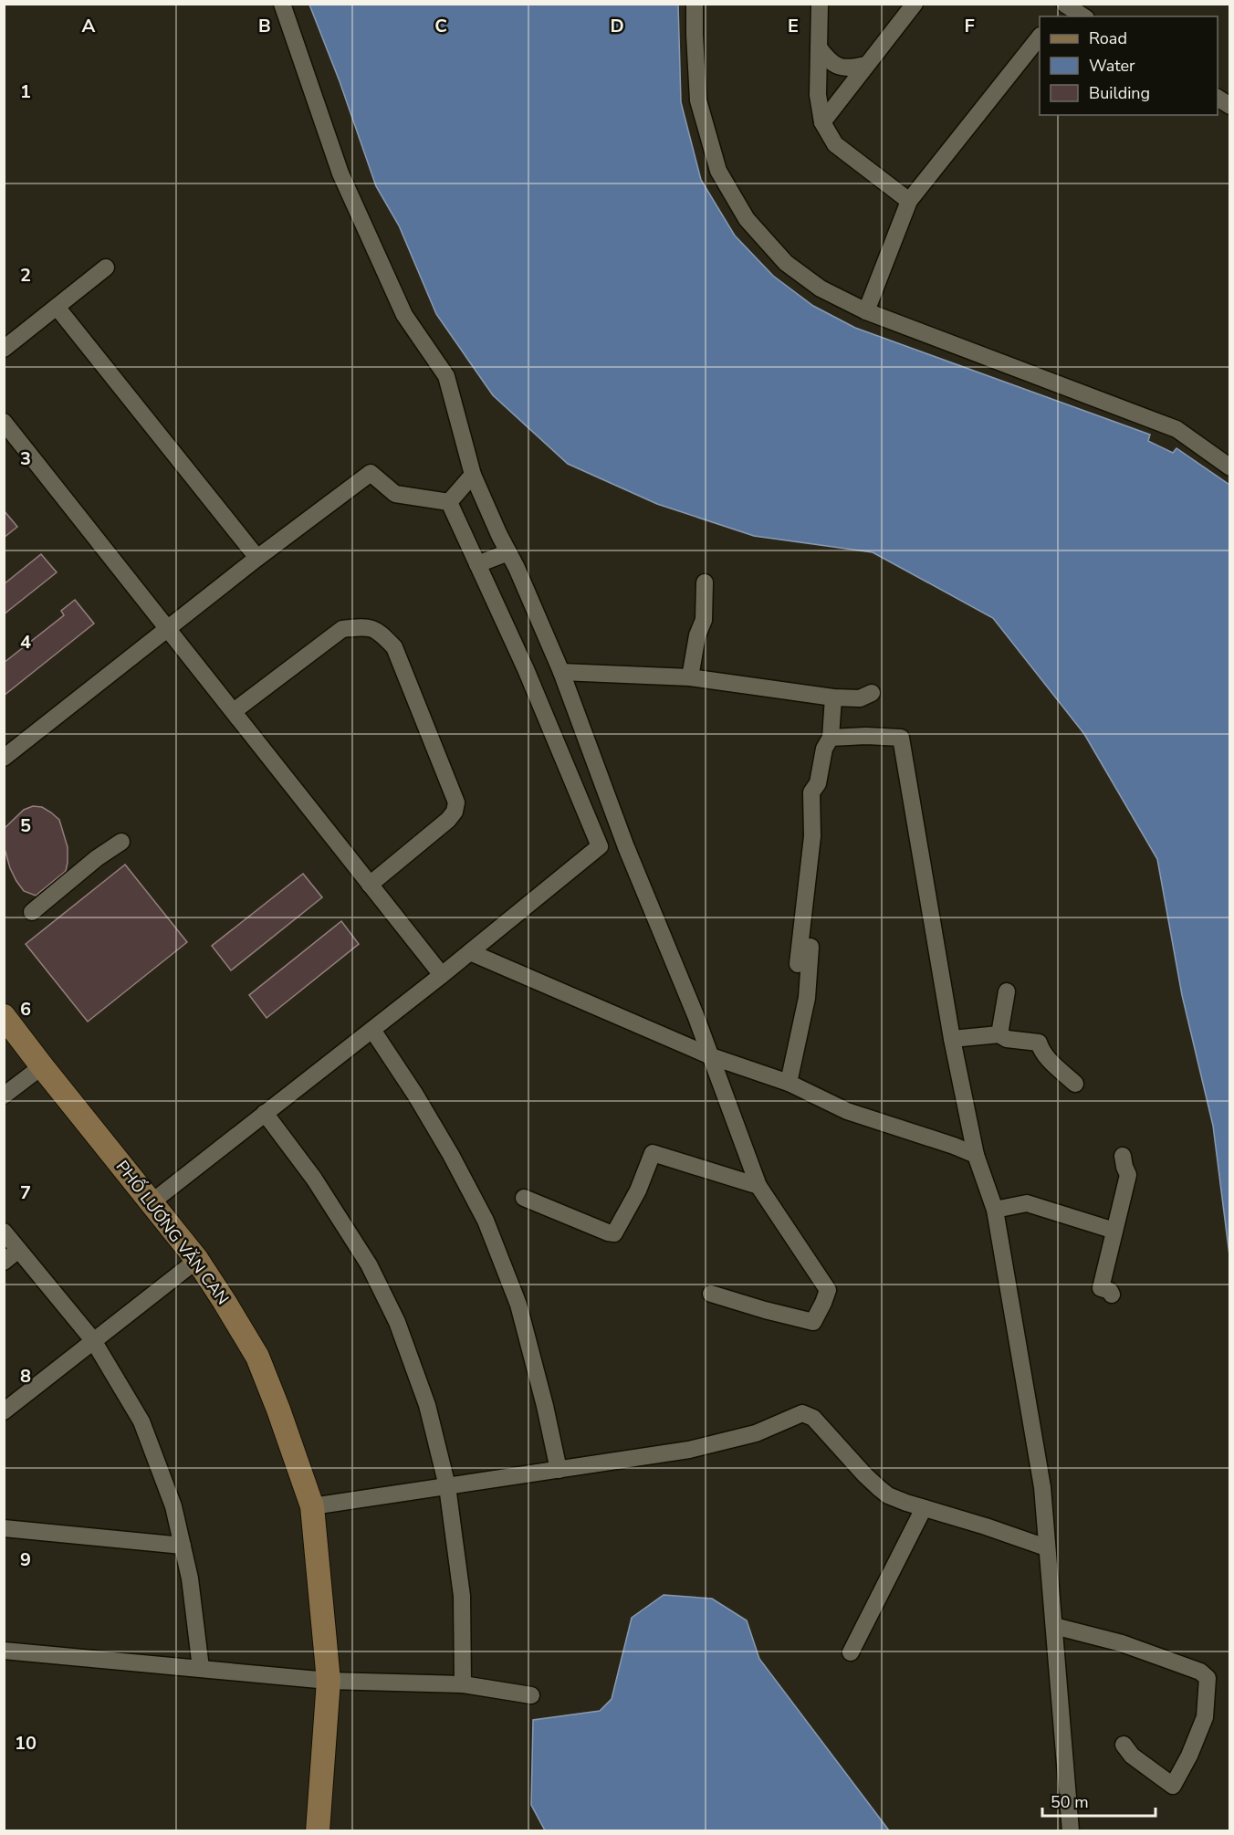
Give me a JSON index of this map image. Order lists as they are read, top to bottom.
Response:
{
  "streets": {
    "street": ["PHỐ LƯƠNG VĂN CAN"]
  },
  "legend": ["Road", "Water", "Building"],
  "scale_bar": "50 m",
  "grid": {
    "columns": [
      "A",
      "B",
      "C",
      "D",
      "E",
      "F"
    ],
    "rows": [
      "1",
      "2",
      "3",
      "4",
      "5",
      "6",
      "7",
      "8",
      "9",
      "10"
    ]
  }
}
